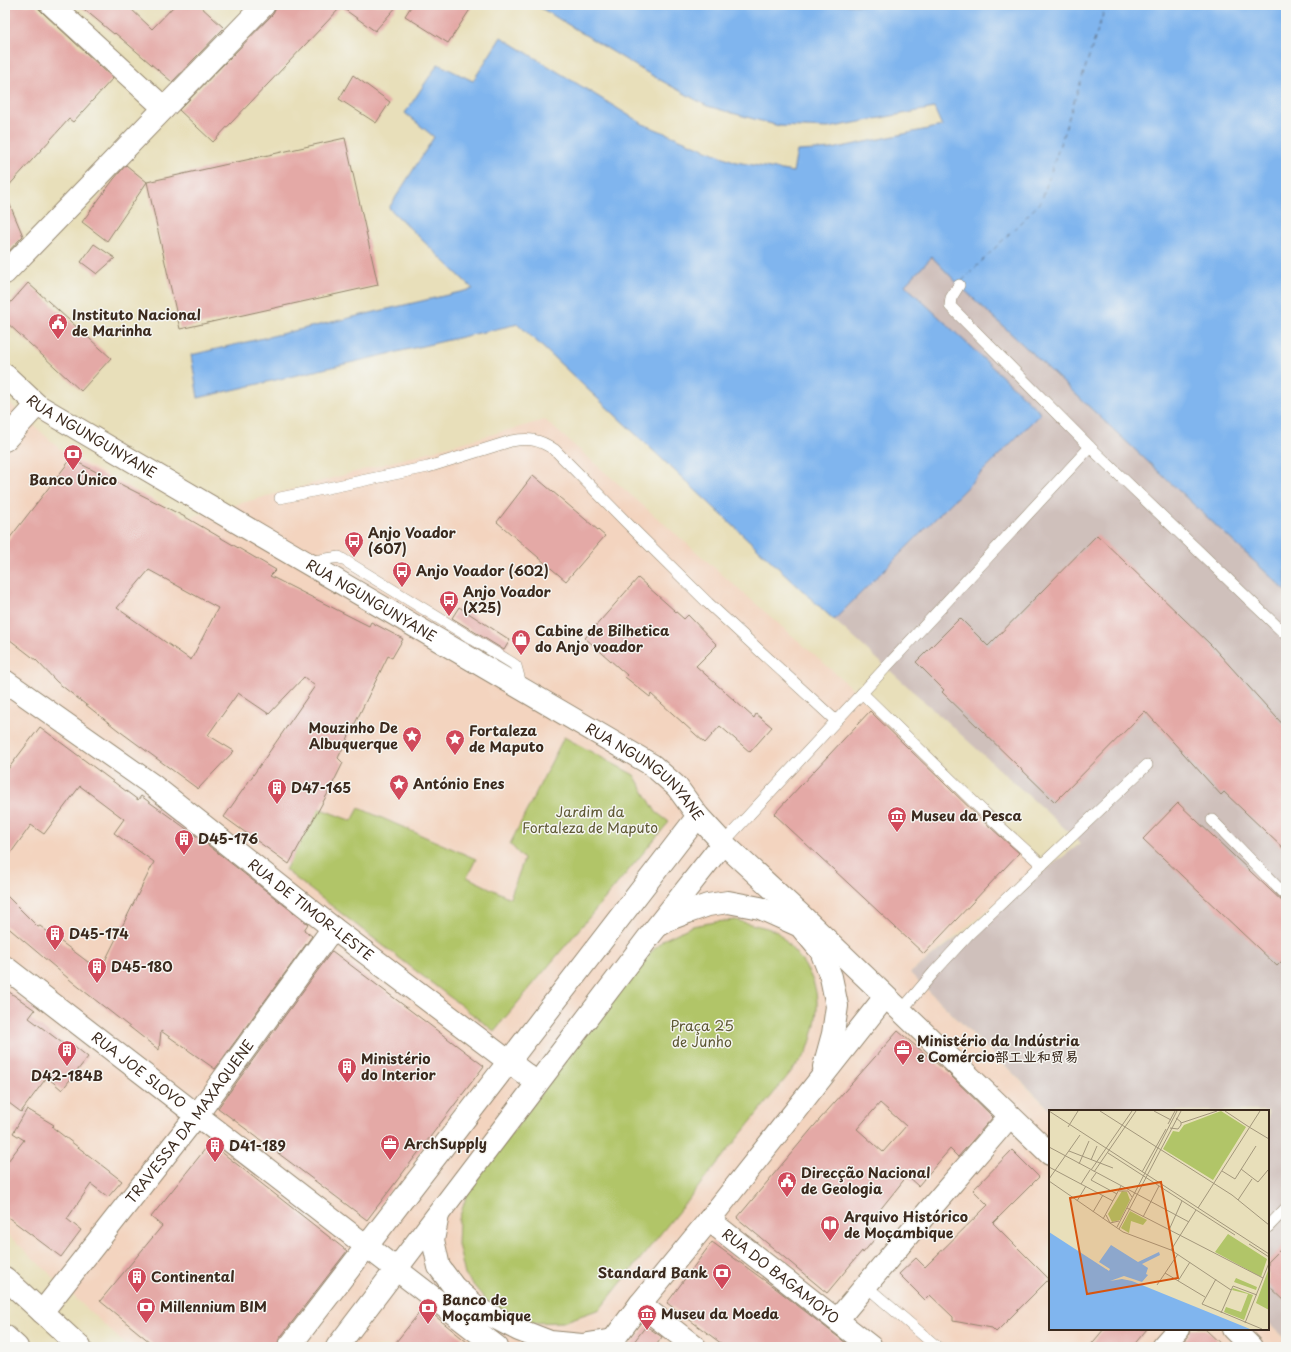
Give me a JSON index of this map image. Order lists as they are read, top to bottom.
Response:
{
  "streets": {
    "street": [
      "RUA NGUNGUNYANE",
      "RUA DE TIMOR-LESTE",
      "RUA JOE SLOVO",
      "TRAVESSA DA MAXAQUENE",
      "RUA DO BAGAMOYO"
    ]
  },
  "crossings": [
    ["RUA DE TIMOR-LESTE", "TRAVESSA DA MAXAQUENE"],
    ["RUA JOE SLOVO", "TRAVESSA DA MAXAQUENE"]
  ],
  "parks": ["Jardim da Fortaleza de Maputo", "Praça 25 de Junho"],
  "places": {
    "public building": ["Instituto Nacional de Marinha", "Direcção Nacional de Geologia"],
    "bank": [
      "Banco Único",
      "Standard Bank",
      "Millennium BIM",
      "Banco de Moçambique"
    ],
    "bus stop": ["Anjo Voador (607)", "Anjo Voador (602)", "Anjo Voador (X25)"],
    "shop": ["Cabine de Bilhetica do Anjo voador"],
    "place": ["Mouzinho De Albuquerque", "Fortaleza de Maputo", "António Enes"],
    "building": [
      "D47-165",
      "D45-176",
      "D45-174",
      "D45-180",
      "D42-184B",
      "Ministério do Interior",
      "D41-189",
      "Continental"
    ],
    "museum": ["Museu da Pesca", "Museu da Moeda"],
    "office": ["Ministério da Indústria e Comércio部工业和贸易", "ArchSupply"],
    "library": ["Arquivo Histórico de Moçambique"]
  }
}
